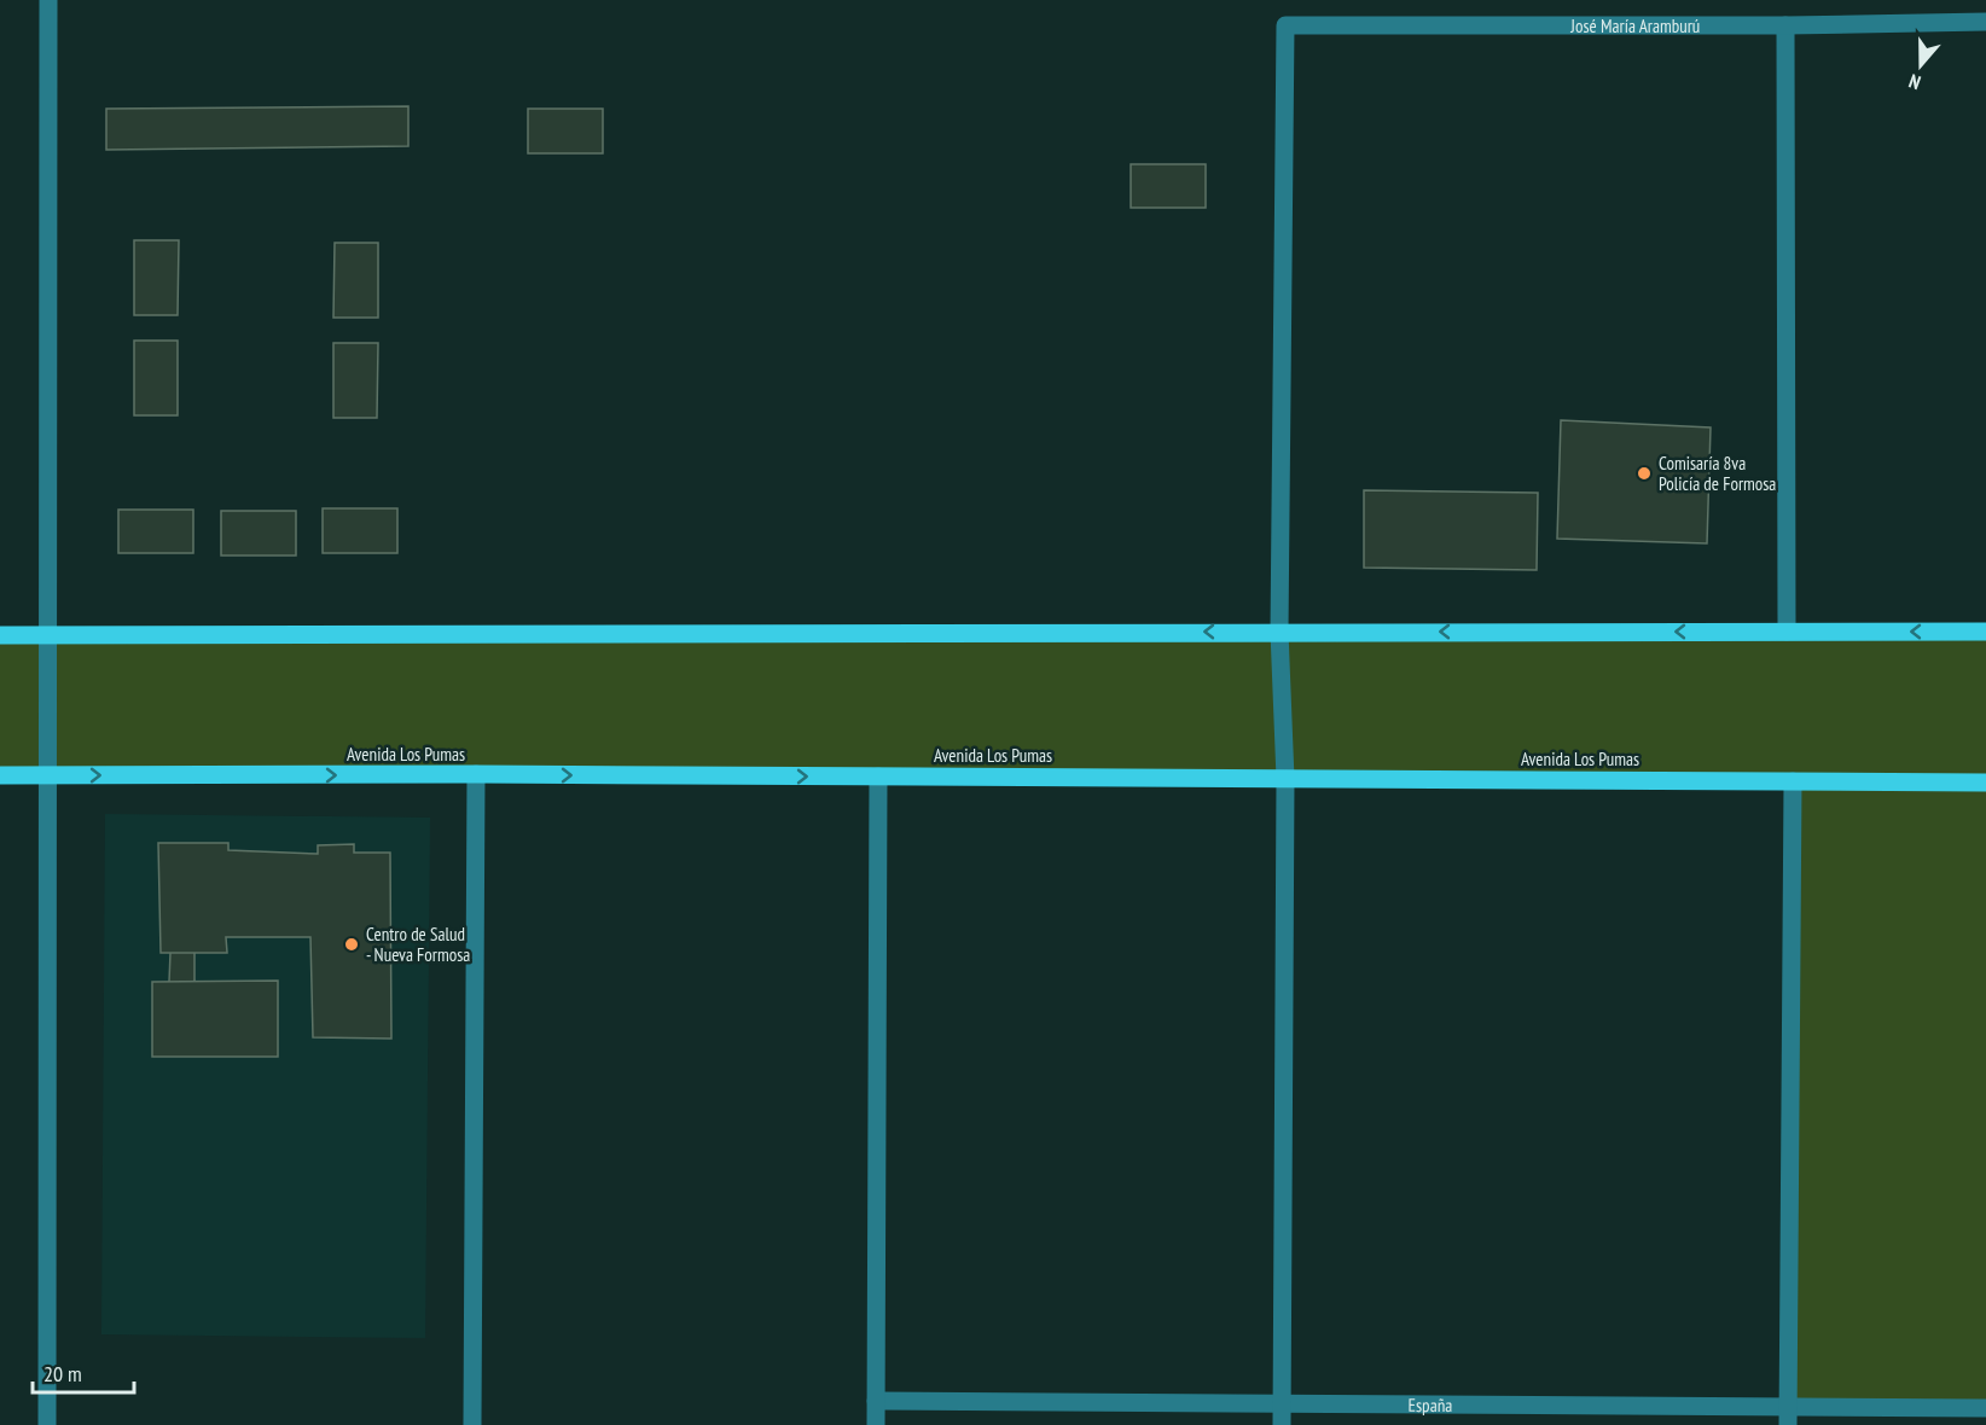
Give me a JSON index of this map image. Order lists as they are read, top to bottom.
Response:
{
  "streets": {
    "main road": ["Avenida Los Pumas"],
    "street": ["José María Aramburú", "España"]
  },
  "places": ["Comisaría 8va Policía de Formosa", "Centro de Salud - Nueva Formosa"],
  "scale_bar": "20 m",
  "north": "bottom"
}
